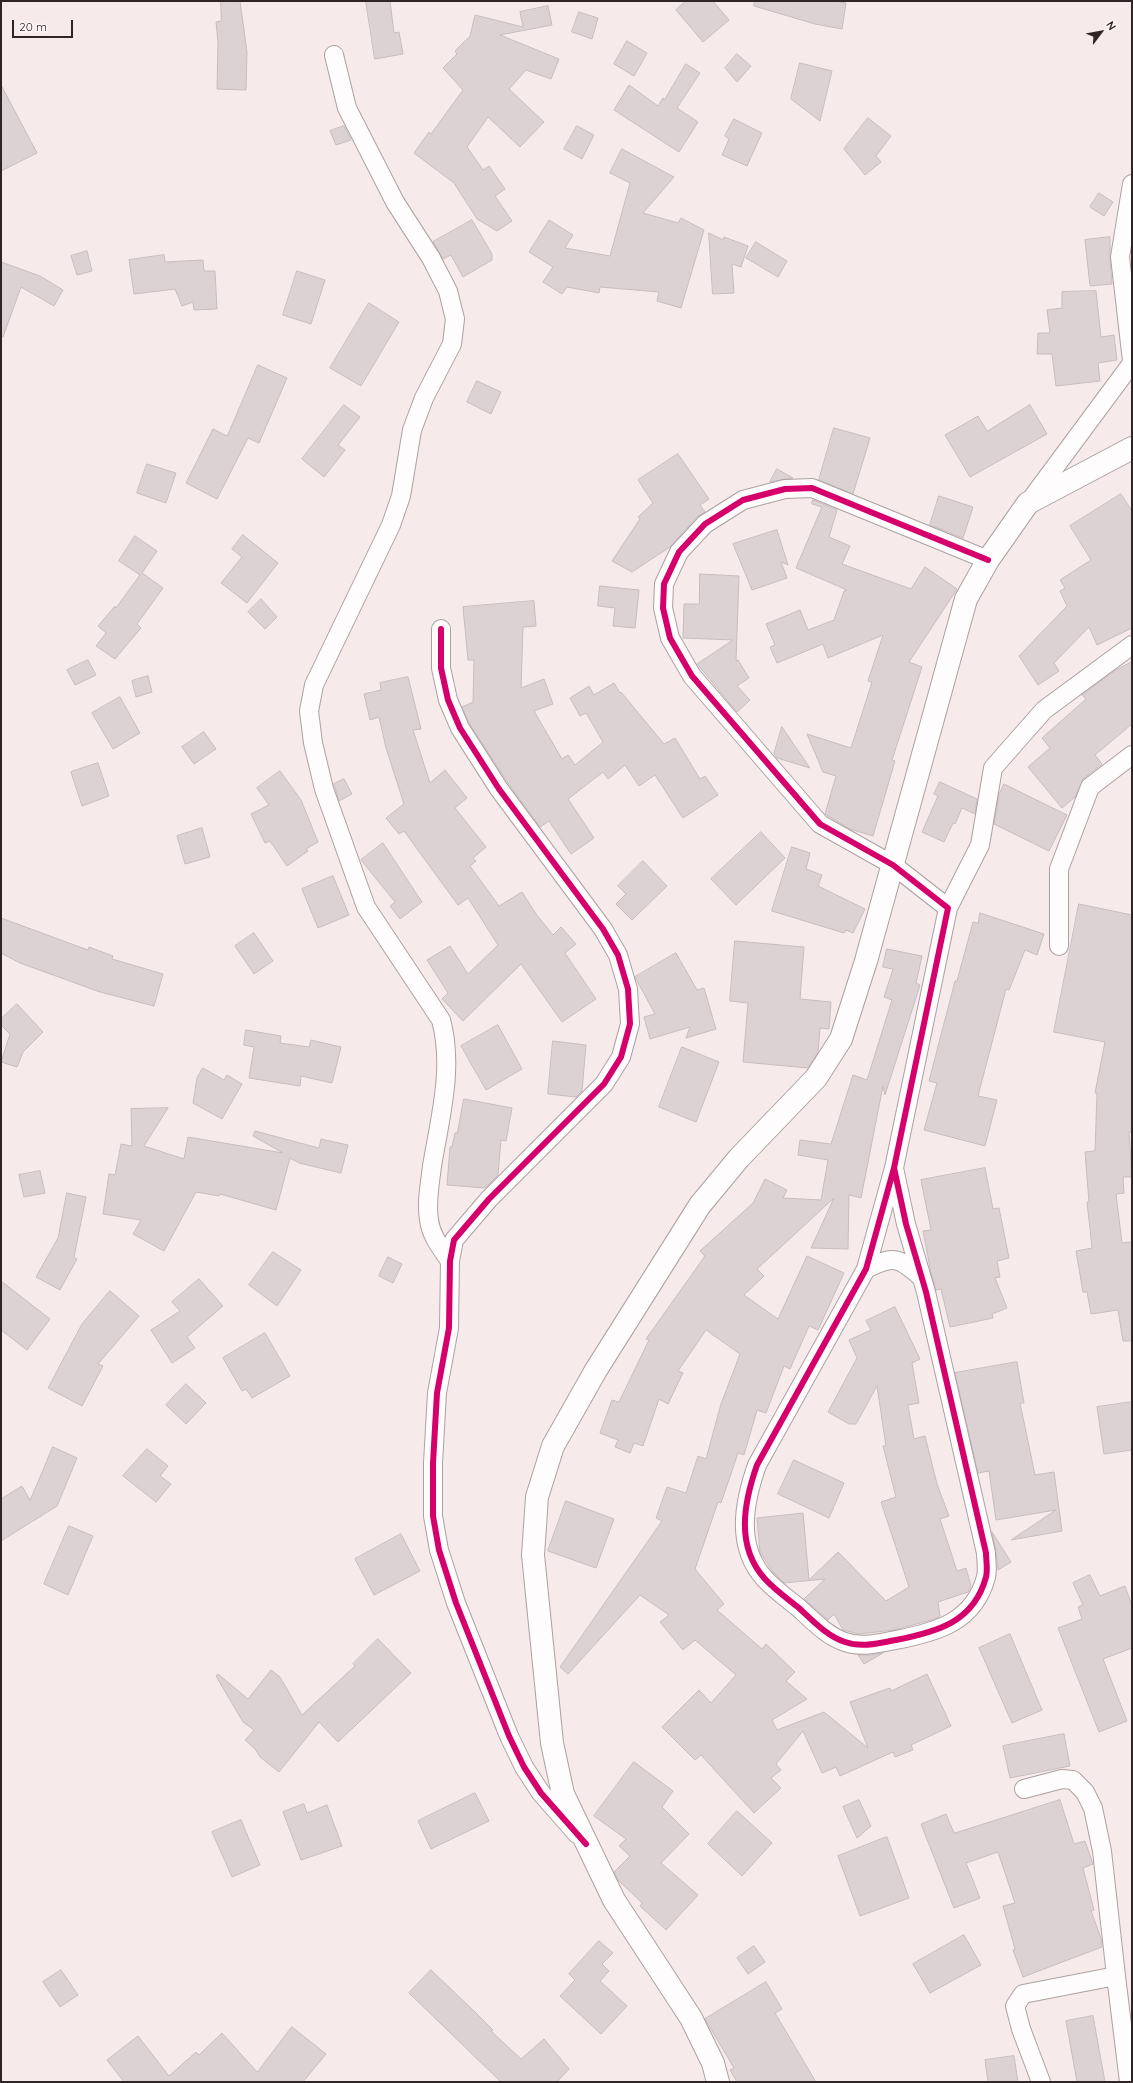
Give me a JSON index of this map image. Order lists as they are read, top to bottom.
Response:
{
  "scale_bar": "20 m",
  "north": "top right"
}
